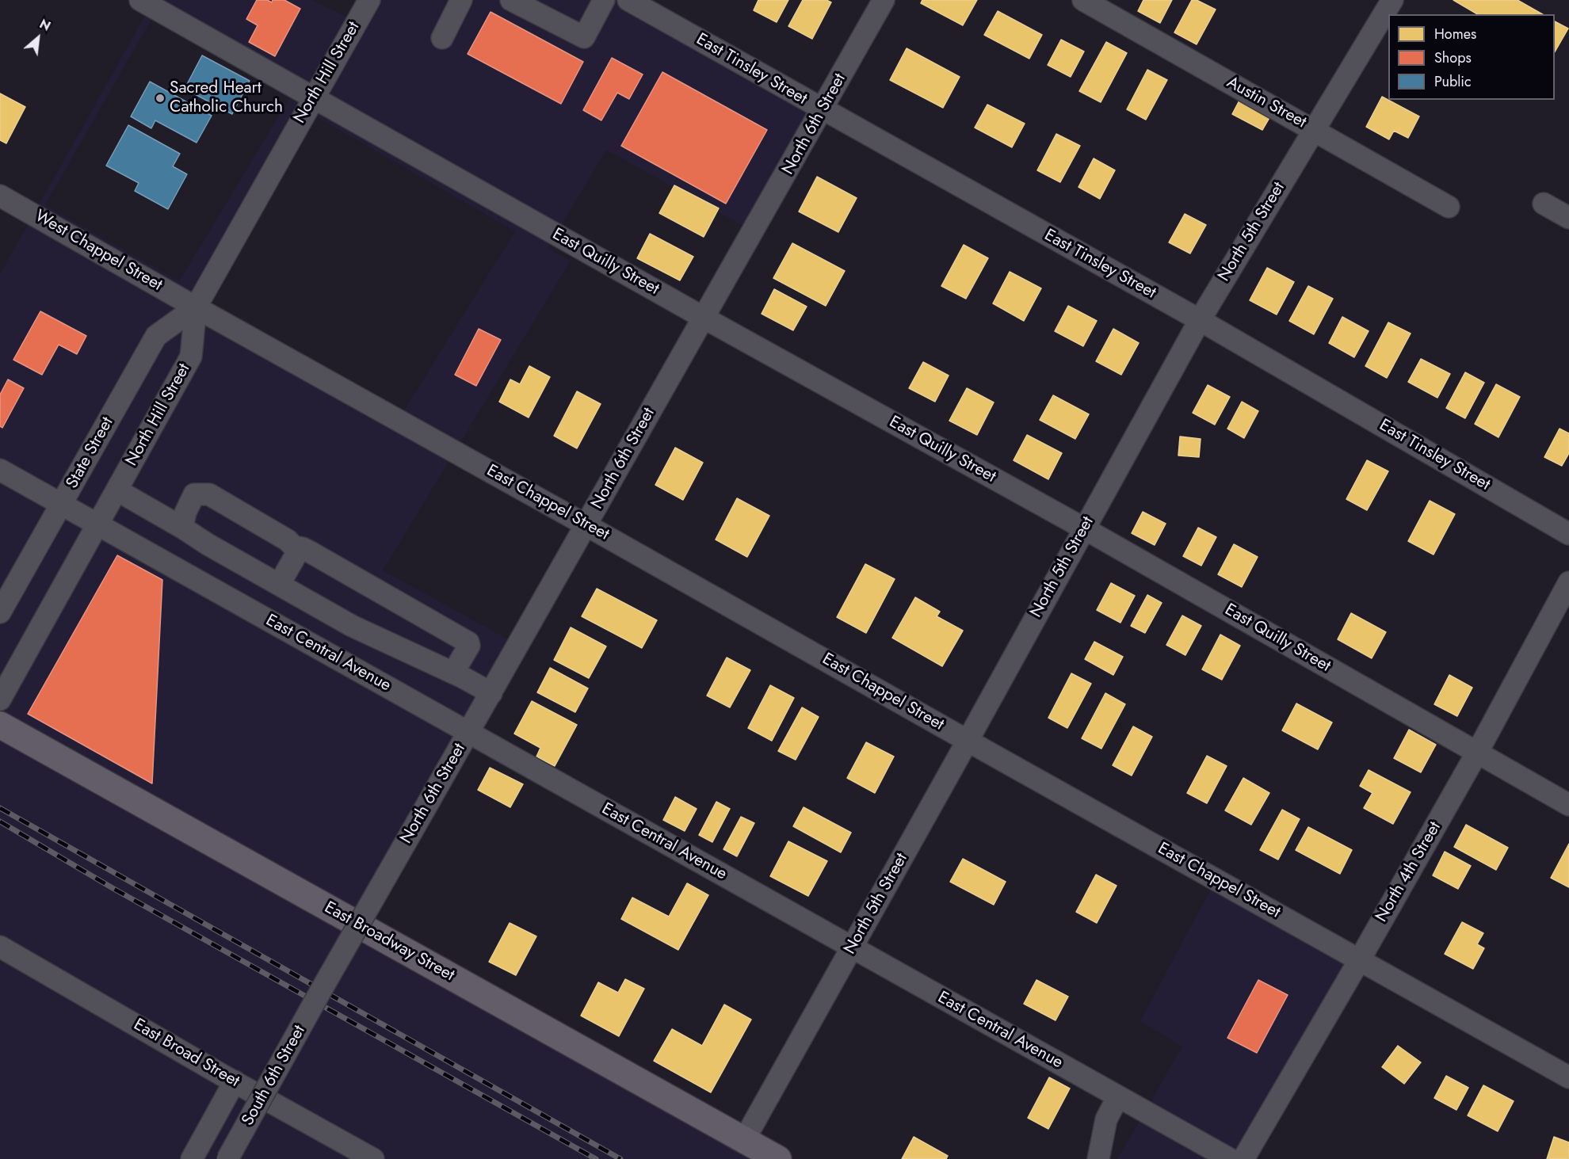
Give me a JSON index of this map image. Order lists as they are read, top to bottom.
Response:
{
  "streets": {
    "main road": ["East Broadway Street"],
    "street": [
      "East Tinsley Street",
      "North Hill Street",
      "Austin Street",
      "North 6th Street",
      "North 5th Street",
      "West Chappel Street",
      "East Quilly Street",
      "State Street",
      "East Chappel Street",
      "East Central Avenue",
      "North 4th Street",
      "East Broad Street",
      "South 6th Street"
    ]
  },
  "crossings": [
    ["East Tinsley Street", "North 6th Street"],
    ["East Tinsley Street", "North 5th Street"],
    ["North Hill Street", "West Chappel Street"],
    ["North Hill Street", "East Quilly Street"],
    ["North Hill Street", "State Street"],
    ["North Hill Street", "East Chappel Street"],
    ["North Hill Street", "East Central Avenue"],
    ["Austin Street", "North 5th Street"],
    ["North 6th Street", "East Quilly Street"],
    ["North 6th Street", "East Chappel Street"],
    ["North 6th Street", "East Central Avenue"],
    ["North 6th Street", "South 6th Street"],
    ["North 5th Street", "East Quilly Street"],
    ["North 5th Street", "East Chappel Street"],
    ["North 5th Street", "East Central Avenue"],
    ["North 5th Street", "East Broadway Street"],
    ["West Chappel Street", "State Street"],
    ["West Chappel Street", "East Chappel Street"],
    ["East Quilly Street", "North 4th Street"],
    ["State Street", "East Chappel Street"],
    ["State Street", "East Central Avenue"],
    ["East Chappel Street", "North 4th Street"]
  ],
  "places": ["Sacred Heart Catholic Church"],
  "legend": ["Homes", "Shops", "Public"],
  "north": "top right"
}
